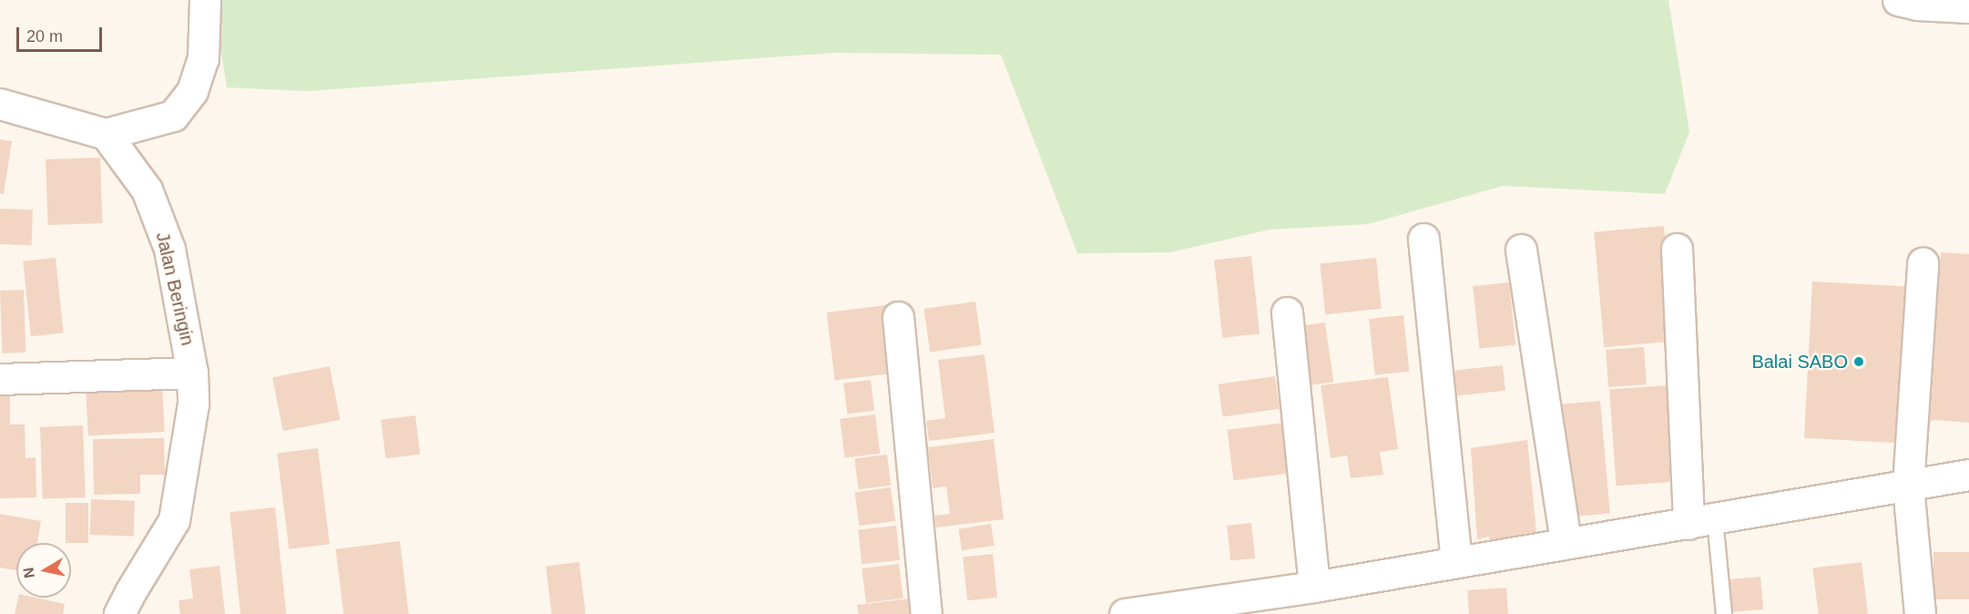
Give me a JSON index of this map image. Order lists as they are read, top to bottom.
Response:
{
  "streets": {
    "street": ["Jalan Beringin"]
  },
  "places": ["Balai SABO"],
  "scale_bar": "20 m",
  "north": "left"
}
